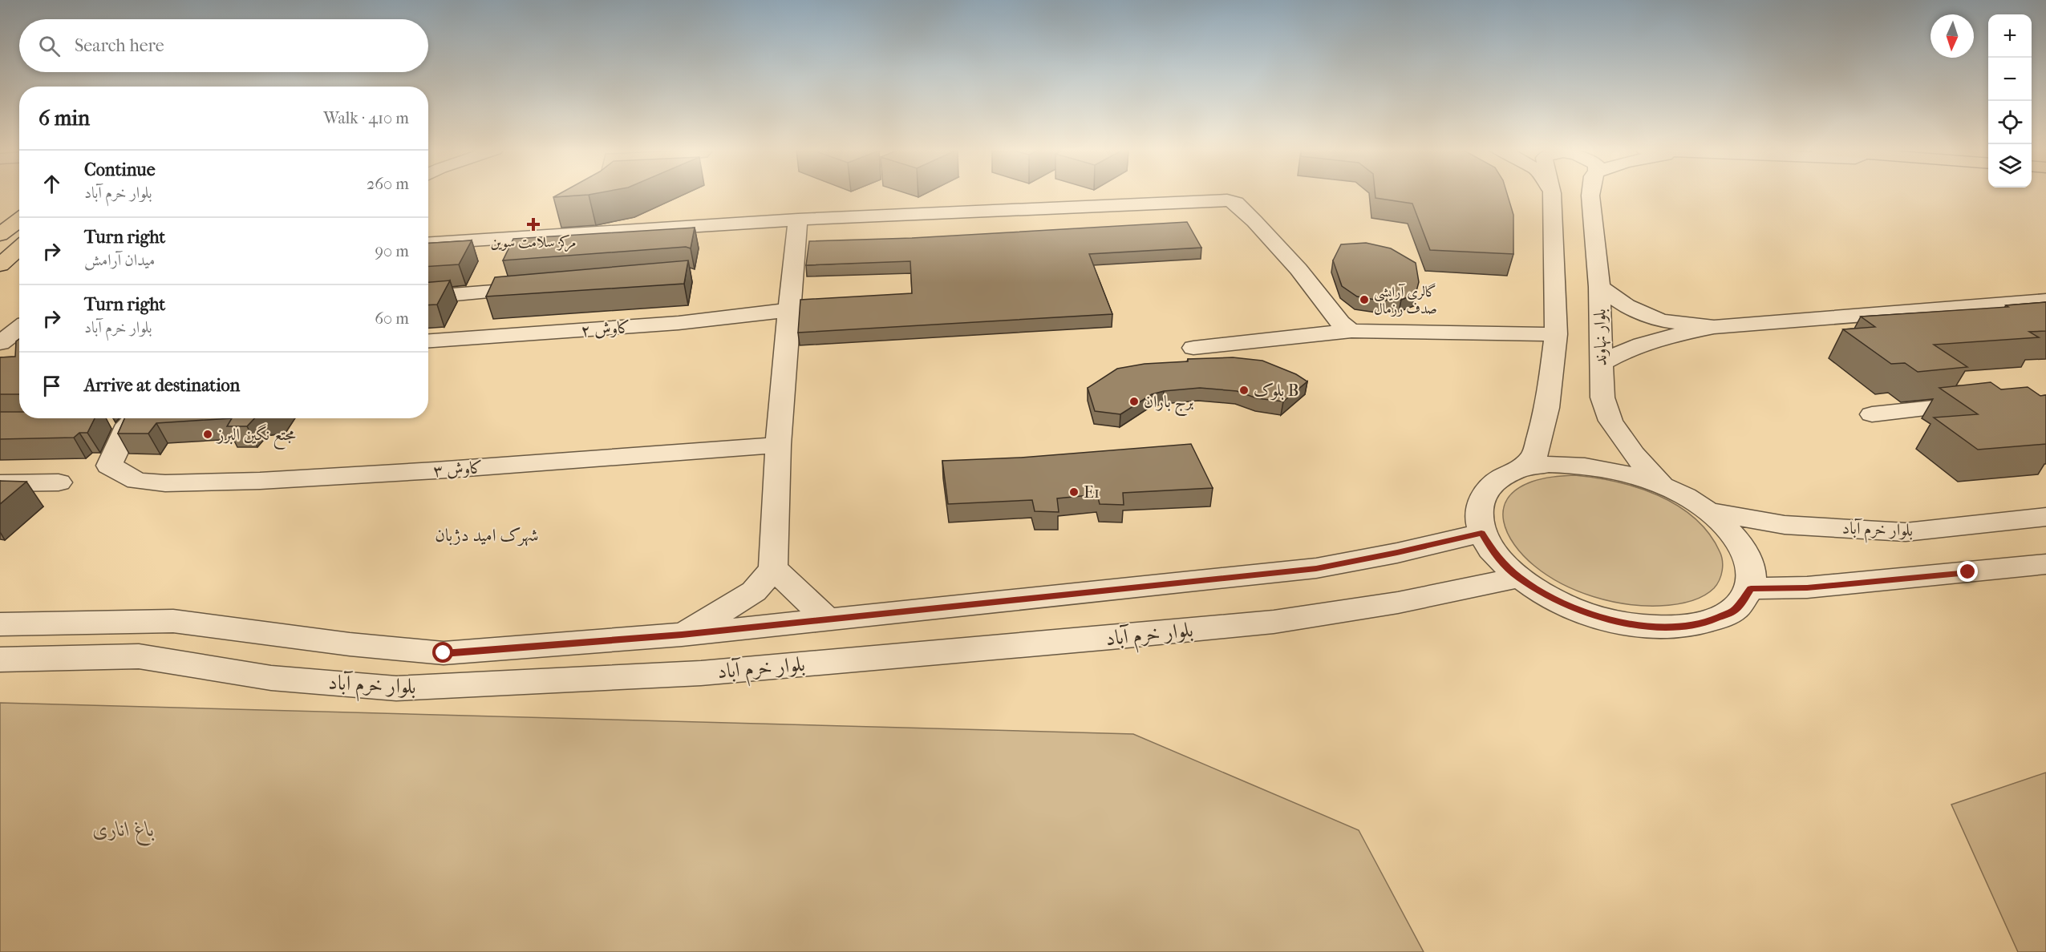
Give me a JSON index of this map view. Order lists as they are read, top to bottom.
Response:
{
  "streets": {
    "street": [
      "کاوش ۲",
      "بلوار نهاوند",
      "کاوش ۳",
      "بلوار خرم آباد"
    ]
  },
  "districts": ["شهرک امید دژبان"],
  "parks": ["باغ اناری"],
  "places": {
    "health": ["مرکز سلامت سوین"],
    "other": [
      "گالری آرایشی صدف رزمال",
      "بلوک B",
      "برج باران",
      "مجتع نگین البرز",
      "E1"
    ]
  },
  "north": "bottom",
  "page": {
    "map_buttons": ["+", "−"],
    "search": "Search here",
    "heading": ["6 min", "Walk · 410 m"],
    "list": [
      ["Continue", "بلوار خرم آباد", "260 m"],
      ["Turn right", "میدان آرامش", "90 m"],
      ["Turn right", "بلوار خرم آباد", "60 m"],
      "Arrive at destination"
    ]
  }
}
